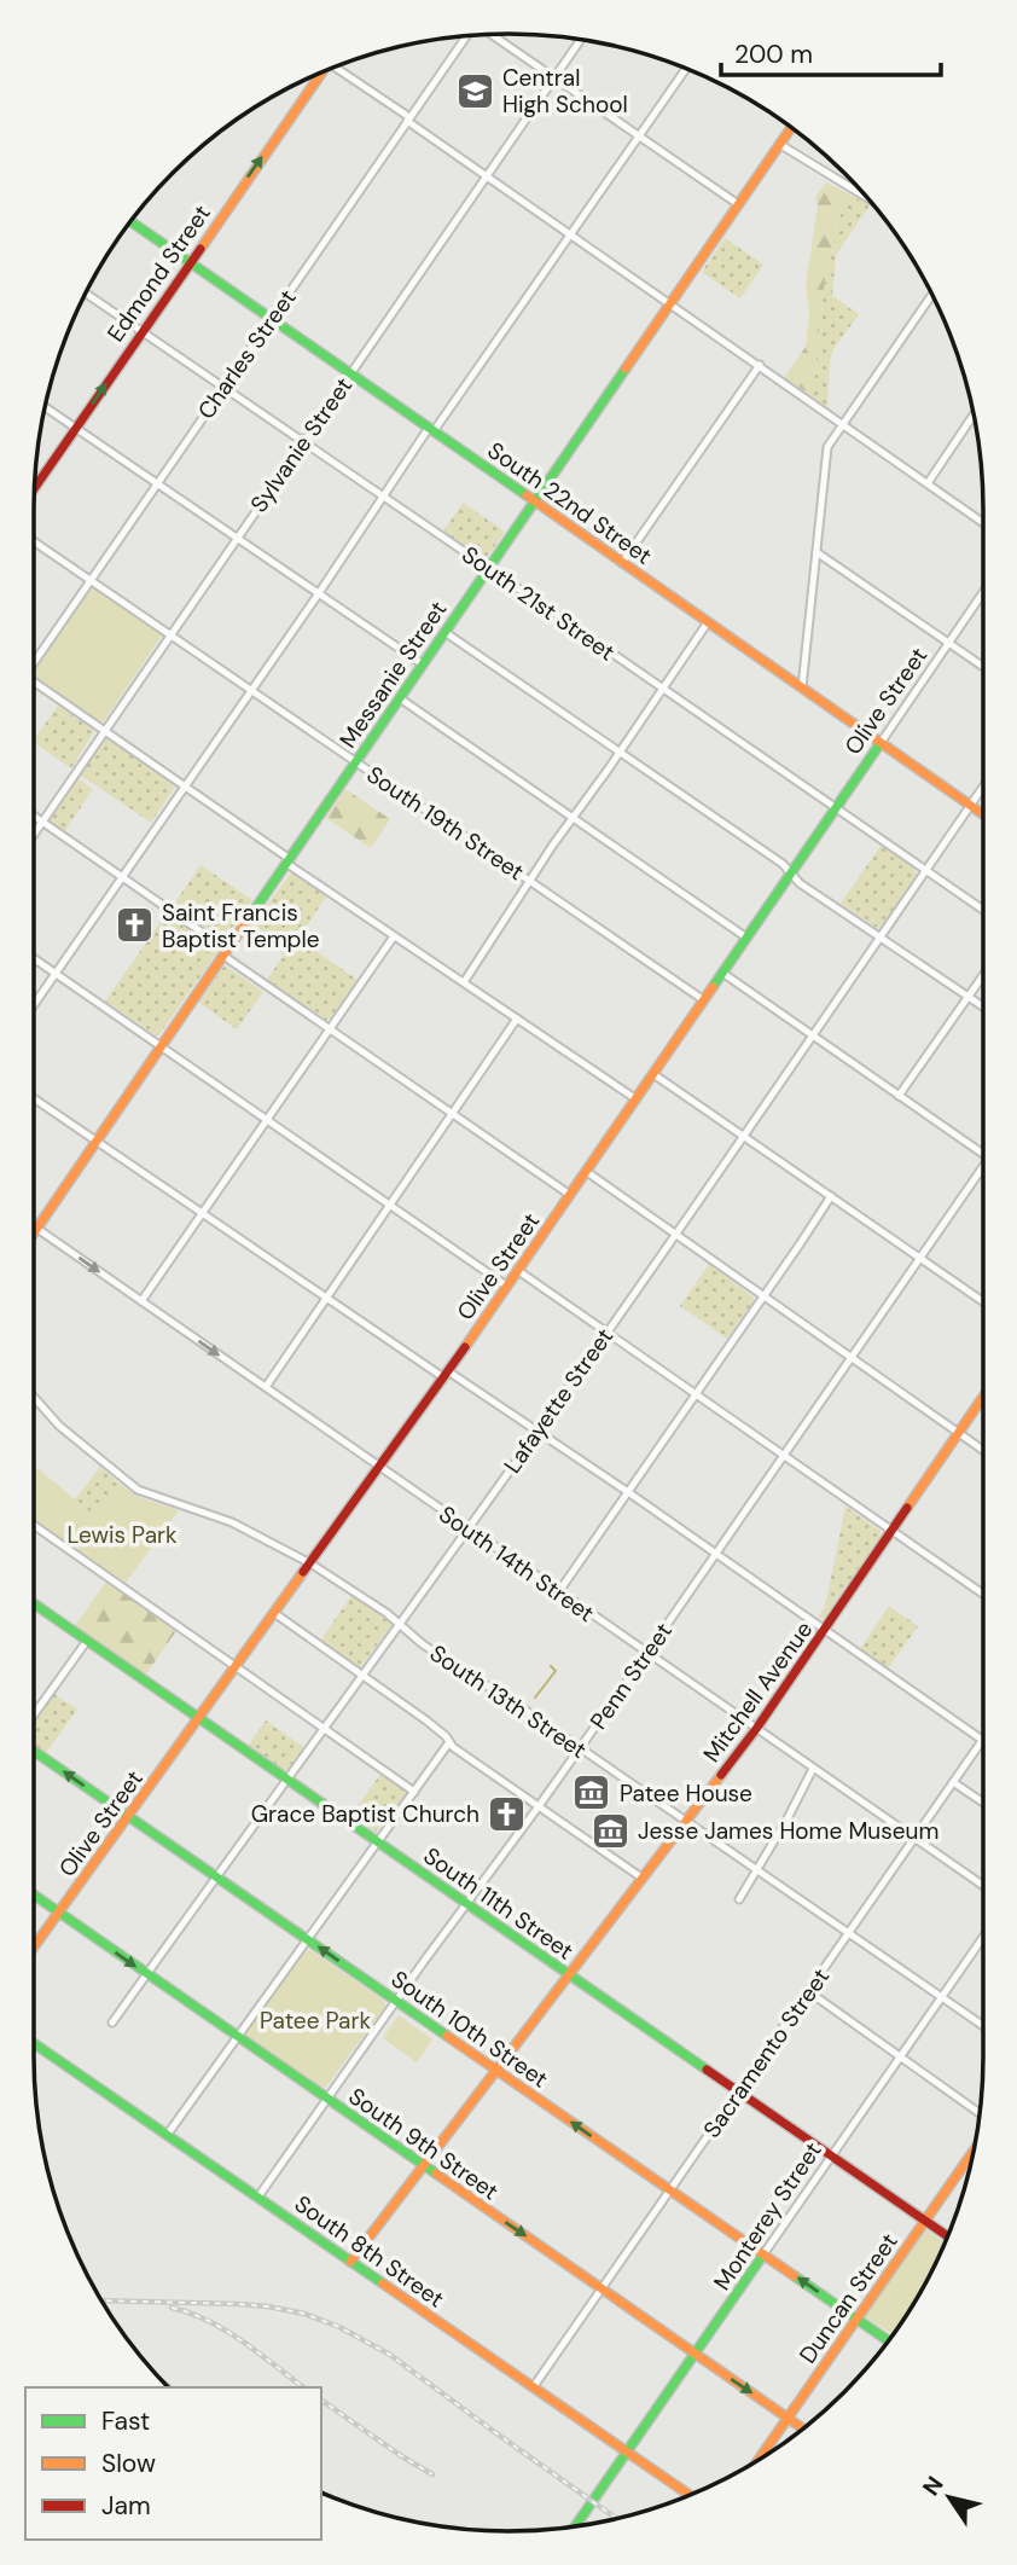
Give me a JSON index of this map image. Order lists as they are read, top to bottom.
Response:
{
  "streets": {
    "street": [
      "Edmond Street",
      "Charles Street",
      "Sylvanie Street",
      "South 22nd Street",
      "South 21st Street",
      "Messanie Street",
      "Olive Street",
      "South 19th Street",
      "Lafayette Street",
      "South 14th Street",
      "Penn Street",
      "Mitchell Avenue",
      "South 13th Street",
      "South 11th Street",
      "South 10th Street",
      "Sacramento Street",
      "South 9th Street",
      "Monterey Street",
      "South 8th Street",
      "Duncan Street"
    ]
  },
  "crossings": [
    ["Edmond Street", "South 22nd Street"],
    ["Edmond Street", "South 21st Street"],
    ["Charles Street", "South 22nd Street"],
    ["Charles Street", "South 21st Street"],
    ["Charles Street", "South 19th Street"],
    ["Sylvanie Street", "South 22nd Street"],
    ["Sylvanie Street", "South 21st Street"],
    ["Sylvanie Street", "South 19th Street"],
    ["South 22nd Street", "Messanie Street"],
    ["South 22nd Street", "Olive Street"],
    ["South 22nd Street", "Lafayette Street"],
    ["South 21st Street", "Messanie Street"],
    ["South 21st Street", "Olive Street"],
    ["South 21st Street", "Lafayette Street"],
    ["Messanie Street", "South 19th Street"],
    ["Messanie Street", "South 14th Street"],
    ["Olive Street", "South 19th Street"],
    ["Olive Street", "South 14th Street"],
    ["Olive Street", "South 13th Street"],
    ["Olive Street", "South 11th Street"],
    ["Olive Street", "South 10th Street"],
    ["Olive Street", "South 9th Street"],
    ["Lafayette Street", "South 14th Street"],
    ["Lafayette Street", "South 13th Street"],
    ["Lafayette Street", "South 11th Street"],
    ["Lafayette Street", "South 10th Street"],
    ["Lafayette Street", "South 9th Street"],
    ["South 14th Street", "Penn Street"],
    ["South 14th Street", "Mitchell Avenue"],
    ["South 14th Street", "Sacramento Street"],
    ["Penn Street", "South 13th Street"],
    ["Penn Street", "South 11th Street"],
    ["Penn Street", "South 10th Street"],
    ["Penn Street", "South 9th Street"],
    ["Penn Street", "South 8th Street"],
    ["Mitchell Avenue", "South 13th Street"],
    ["Mitchell Avenue", "South 11th Street"],
    ["Mitchell Avenue", "South 10th Street"],
    ["Mitchell Avenue", "South 9th Street"],
    ["Mitchell Avenue", "South 8th Street"],
    ["South 13th Street", "Sacramento Street"],
    ["South 13th Street", "Monterey Street"],
    ["South 11th Street", "Sacramento Street"],
    ["South 11th Street", "Monterey Street"],
    ["South 11th Street", "Duncan Street"],
    ["South 10th Street", "Sacramento Street"],
    ["South 10th Street", "Monterey Street"],
    ["South 10th Street", "Duncan Street"],
    ["Sacramento Street", "South 9th Street"],
    ["Sacramento Street", "South 8th Street"],
    ["South 9th Street", "Monterey Street"],
    ["South 9th Street", "Duncan Street"],
    ["Monterey Street", "South 8th Street"]
  ],
  "one_way": ["Edmond Street", "South 10th Street", "South 9th Street"],
  "parks": ["Lewis Park", "Patee Park"],
  "places": {
    "school or university": ["Central High School"],
    "church": ["Saint Francis Baptist Temple", "Grace Baptist Church"],
    "museum": ["Patee House", "Jesse James Home Museum"]
  },
  "legend": ["Fast", "Slow", "Jam"],
  "scale_bar": "200 m",
  "north": "top left"
}
